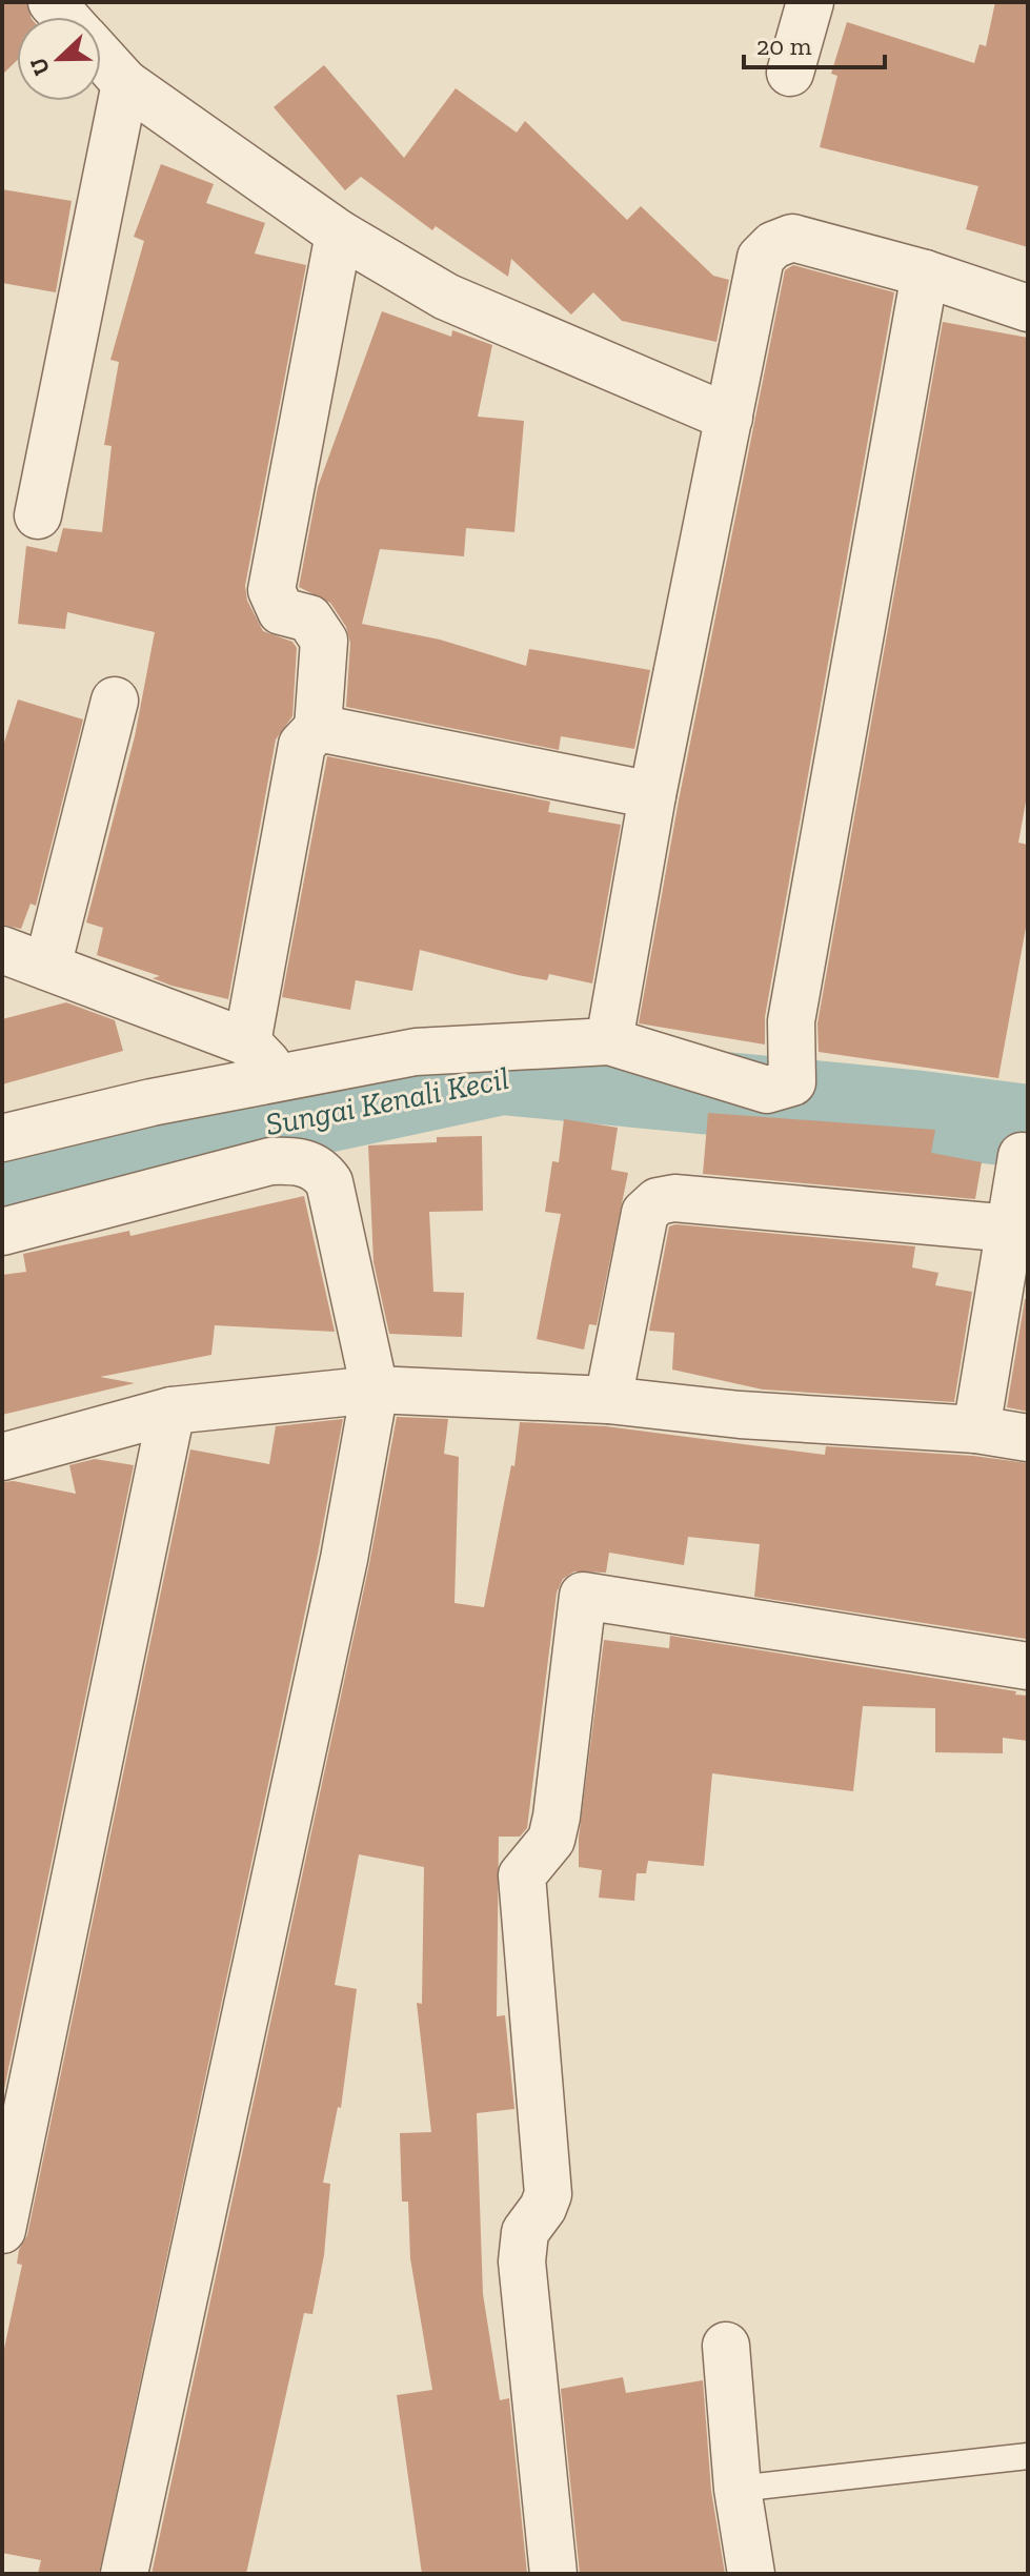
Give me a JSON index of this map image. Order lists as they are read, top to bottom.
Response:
{
  "water": ["Sungai Kenali Kecil"],
  "scale_bar": "20 m",
  "north": "left"
}
